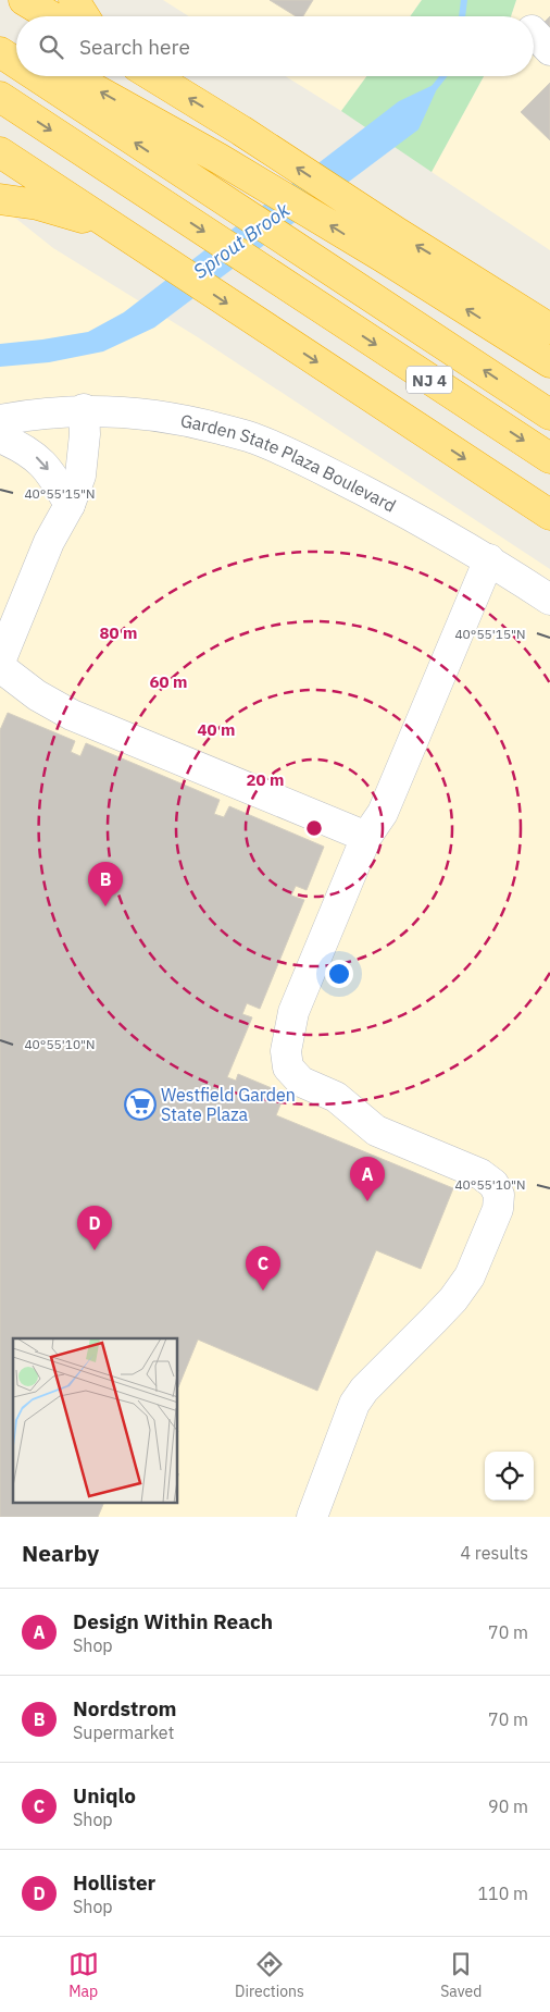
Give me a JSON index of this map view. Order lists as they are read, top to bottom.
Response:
{
  "streets": {
    "highway": ["NJ 4"],
    "street": ["Garden State Plaza Boulevard"]
  },
  "water": ["Sprout Brook"],
  "places": {
    "supermarket": ["Westfield Garden State Plaza"]
  },
  "page": {
    "search": "Search here",
    "pins": [
      "B",
      "A",
      "D",
      "C"
    ],
    "heading": ["Nearby", "4 results"],
    "list": [
      {
        "mark": "A",
        "name": "Design Within Reach",
        "note": "Shop",
        "value": "70 m"
      },
      {
        "mark": "B",
        "name": "Nordstrom",
        "note": "Supermarket",
        "value": "70 m"
      },
      {
        "mark": "C",
        "name": "Uniqlo",
        "note": "Shop",
        "value": "90 m"
      },
      {
        "mark": "D",
        "name": "Hollister",
        "note": "Shop",
        "value": "110 m"
      }
    ],
    "nav": ["Map", "Directions", "Saved"]
  },
  "coordinates": ["40°55'15\"N", "40°55'10\"N"],
  "rings": [
    "80 m",
    "60 m",
    "40 m",
    "20 m"
  ]
}
